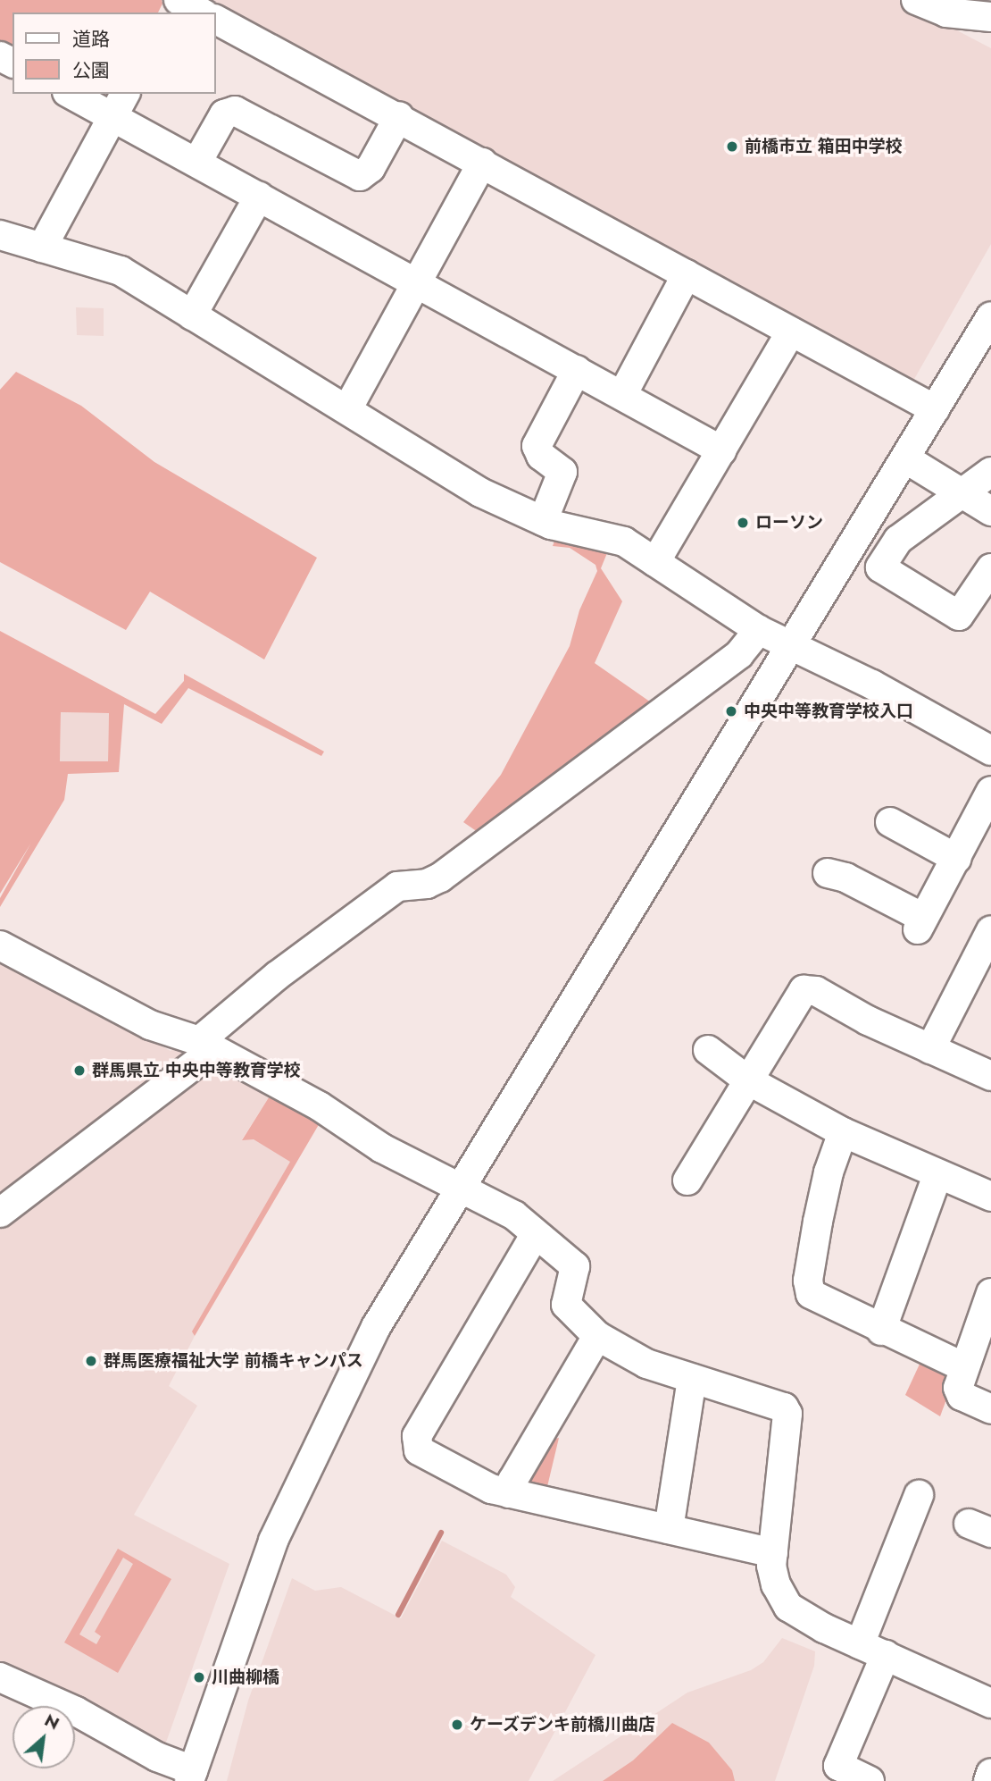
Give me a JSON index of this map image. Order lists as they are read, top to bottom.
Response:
{
  "places": [
    "前橋市立 箱田中学校",
    "ローソン",
    "中央中等教育学校入口",
    "群馬県立 中央中等教育学校",
    "群馬医療福祉大学 前橋キャンパス",
    "川曲柳橋",
    "ケーズデンキ前橋川曲店"
  ],
  "legend": ["道路", "公園"],
  "north": "top right"
}
